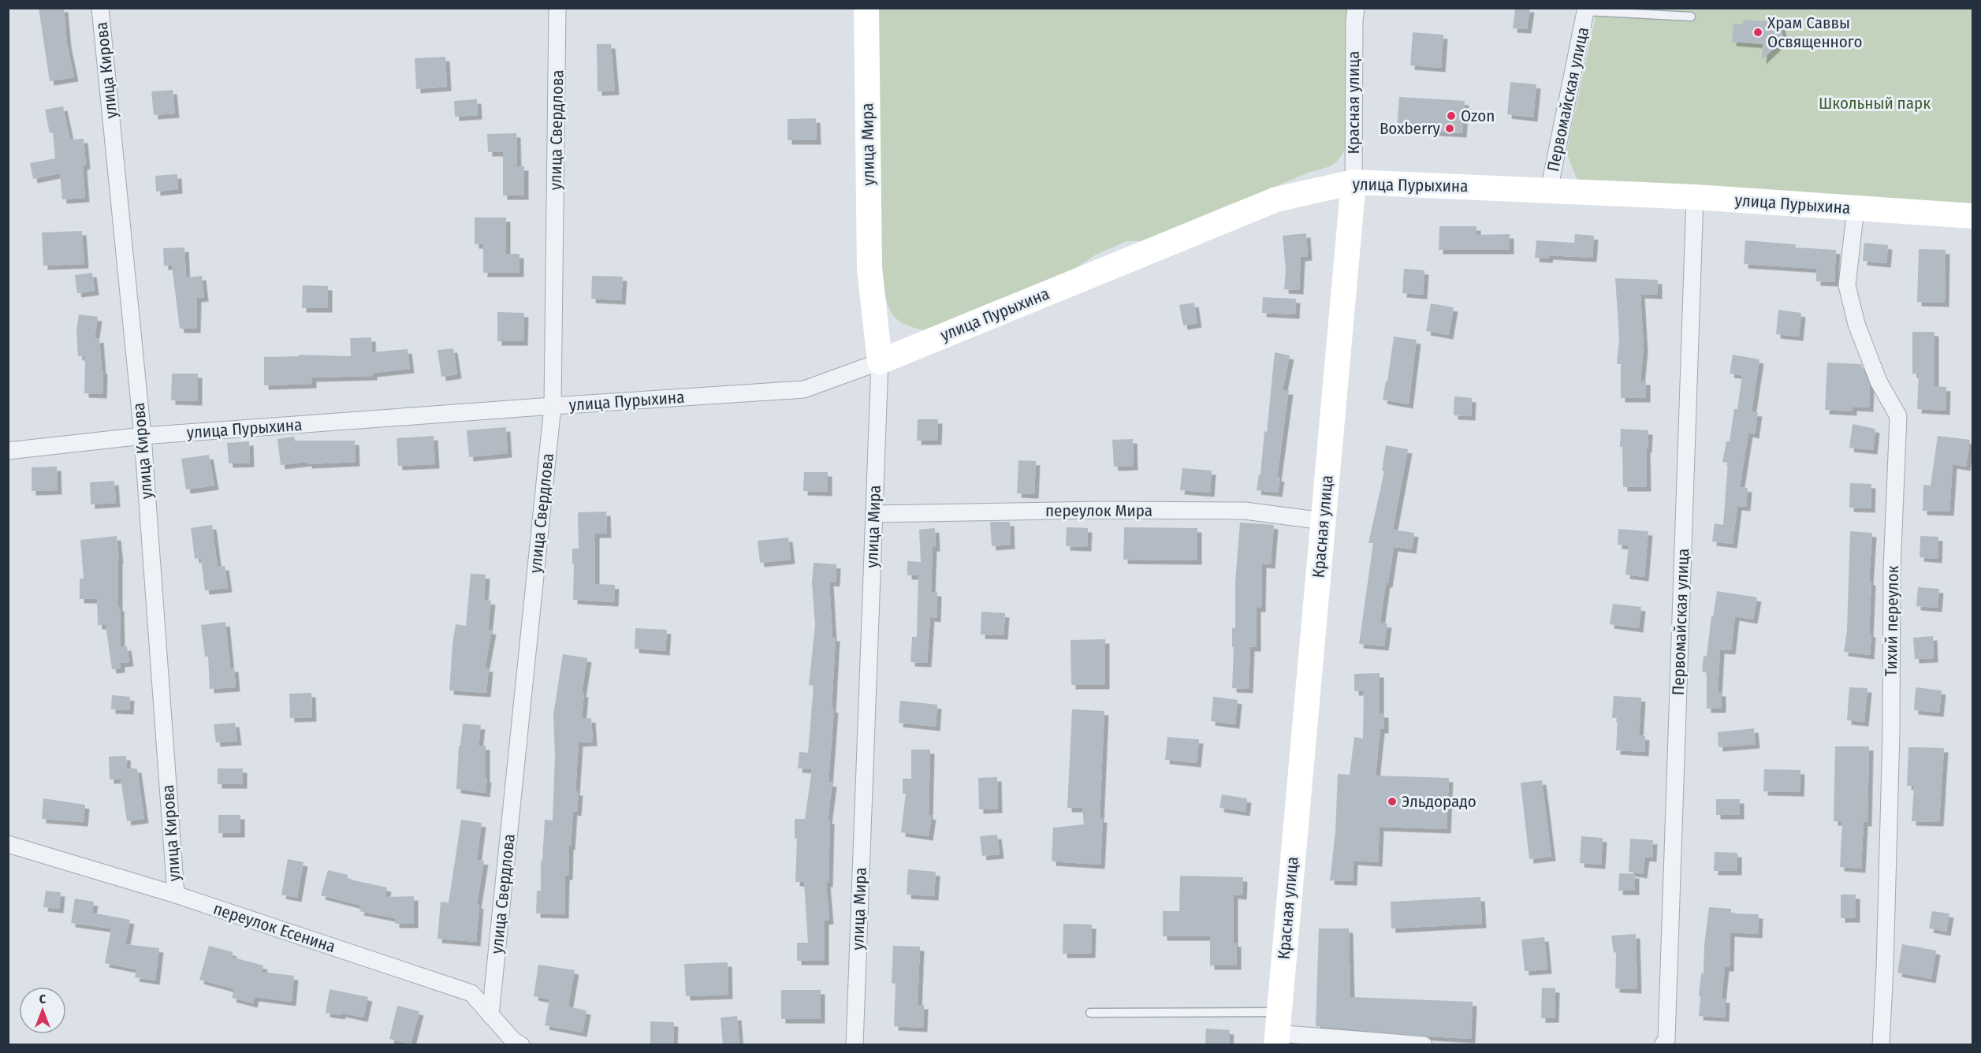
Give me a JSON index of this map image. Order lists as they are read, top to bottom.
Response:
{
  "streets": {
    "street": [
      "улица Кирова",
      "Первомайская улица",
      "Красная улица",
      "улица Свердлова",
      "улица Мира",
      "улица Пурыхина",
      "переулок Мира",
      "Тихий переулок",
      "переулок Есенина"
    ]
  },
  "crossings": [
    ["улица Кирова", "улица Пурыхина"],
    ["улица Кирова", "переулок Есенина"],
    ["Первомайская улица", "улица Пурыхина"],
    ["Красная улица", "улица Пурыхина"],
    ["Красная улица", "переулок Мира"],
    ["улица Свердлова", "улица Пурыхина"],
    ["улица Свердлова", "переулок Есенина"],
    ["улица Мира", "улица Пурыхина"],
    ["улица Мира", "переулок Мира"],
    ["улица Пурыхина", "Тихий переулок"]
  ],
  "parks": ["Школьный парк"],
  "places": [
    "Храм Саввы Освященного",
    "Ozon",
    "Boxberry",
    "Эльдорадо"
  ],
  "north": "top"
}
